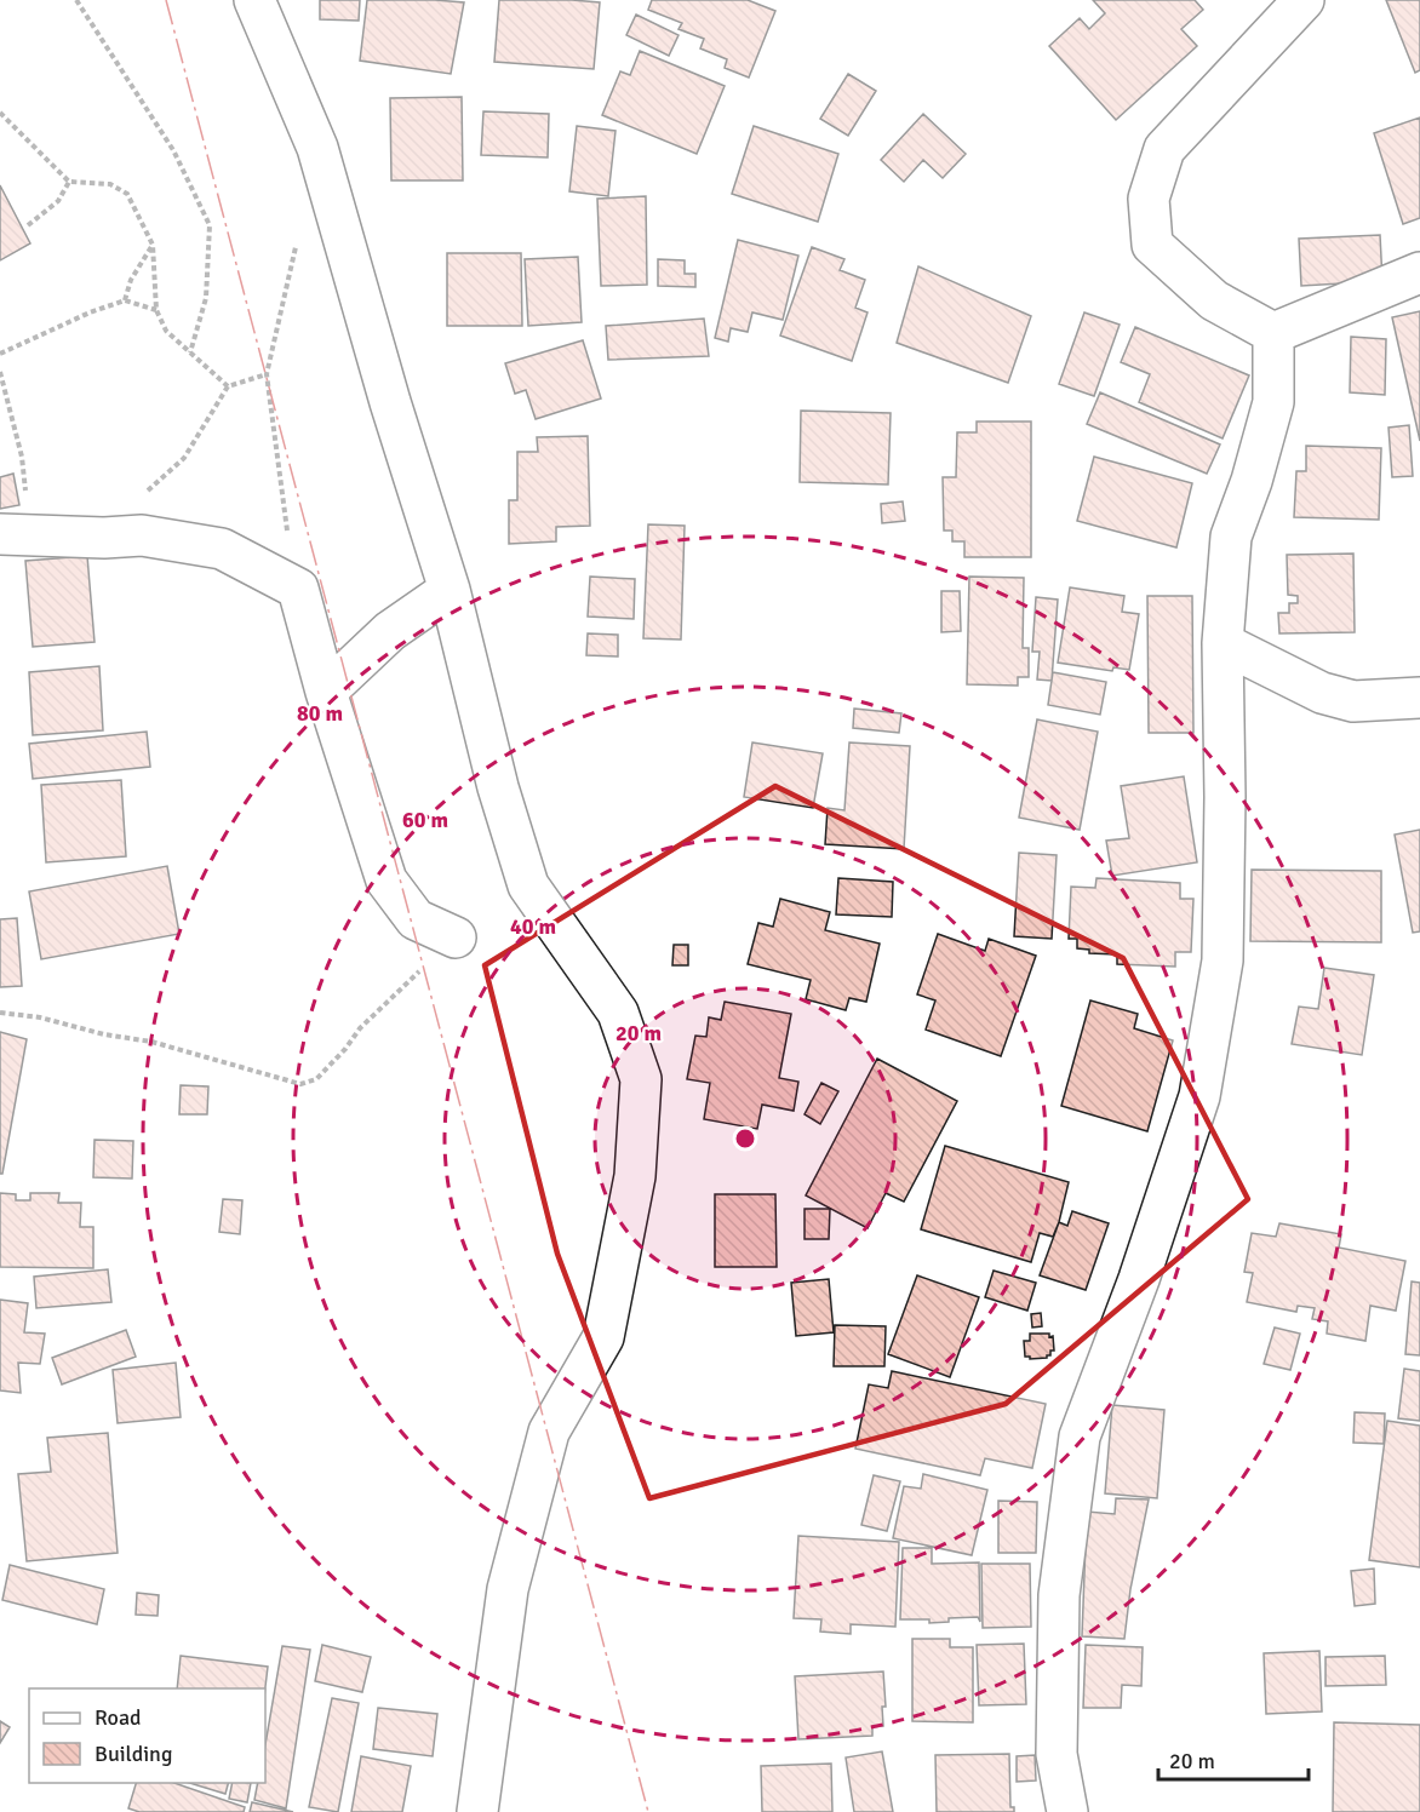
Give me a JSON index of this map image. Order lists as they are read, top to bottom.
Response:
{
  "legend": ["Road", "Building"],
  "scale_bar": "20 m",
  "rings": [
    "80 m",
    "60 m",
    "40 m",
    "20 m"
  ]
}
